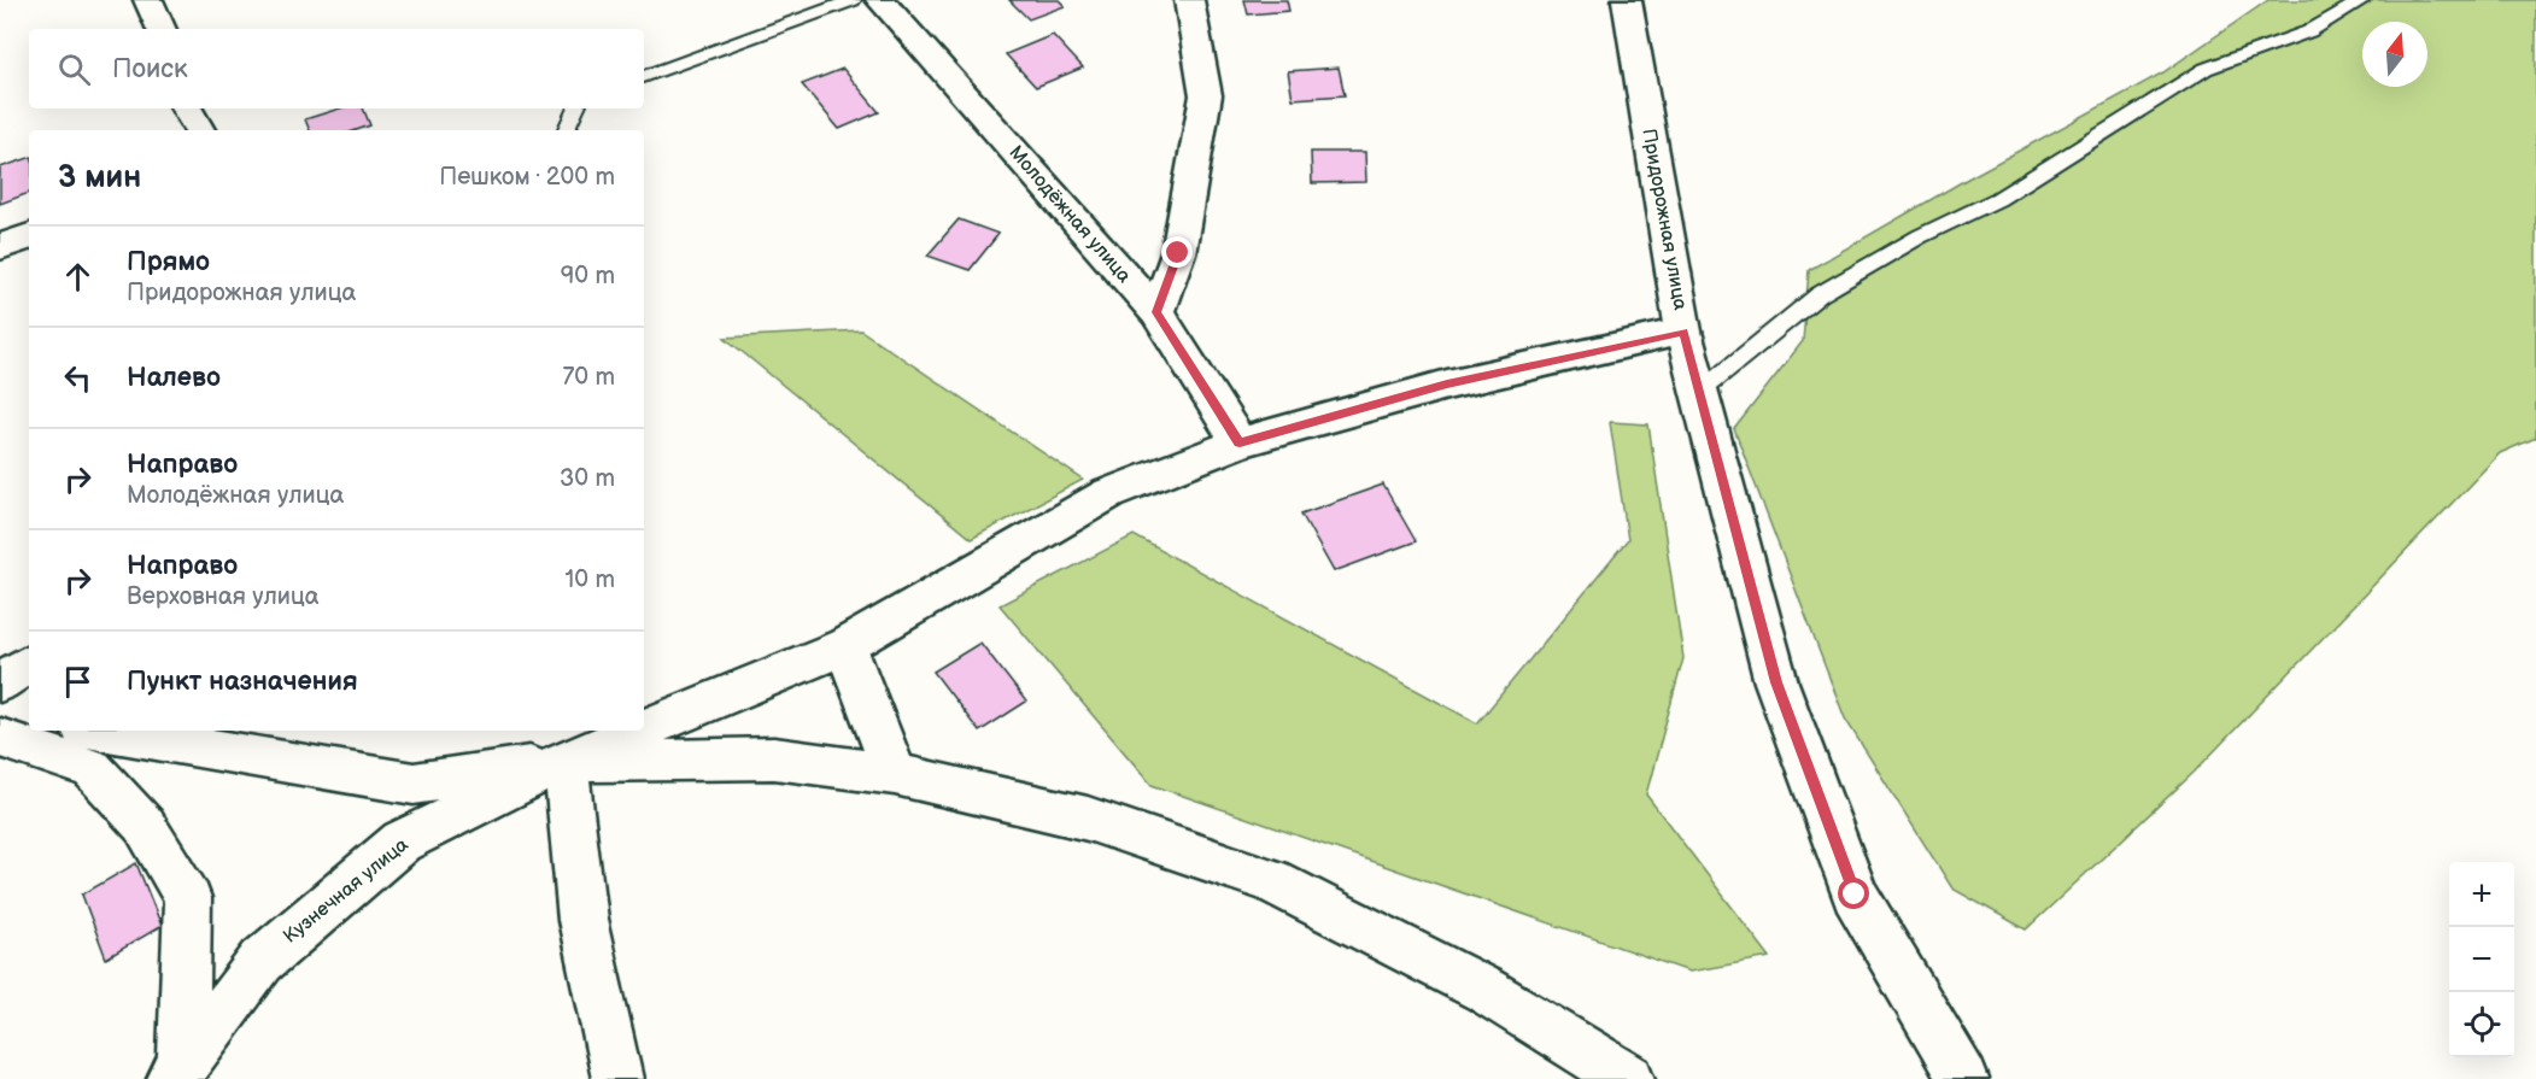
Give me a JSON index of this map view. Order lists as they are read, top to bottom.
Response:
{
  "streets": {
    "street": ["Молодёжная улица", "Придорожная улица", "Кузнечная улица"]
  },
  "north": "top",
  "page": {
    "search": "Поиск",
    "heading": ["3 мин", "Пешком · 200 m"],
    "list": [
      ["Прямо", "Придорожная улица", "90 m"],
      ["Налево", "70 m"],
      ["Направо", "Молодёжная улица", "30 m"],
      ["Направо", "Верховная улица", "10 m"],
      "Пункт назначения"
    ],
    "map_buttons": ["+", "−"]
  }
}
